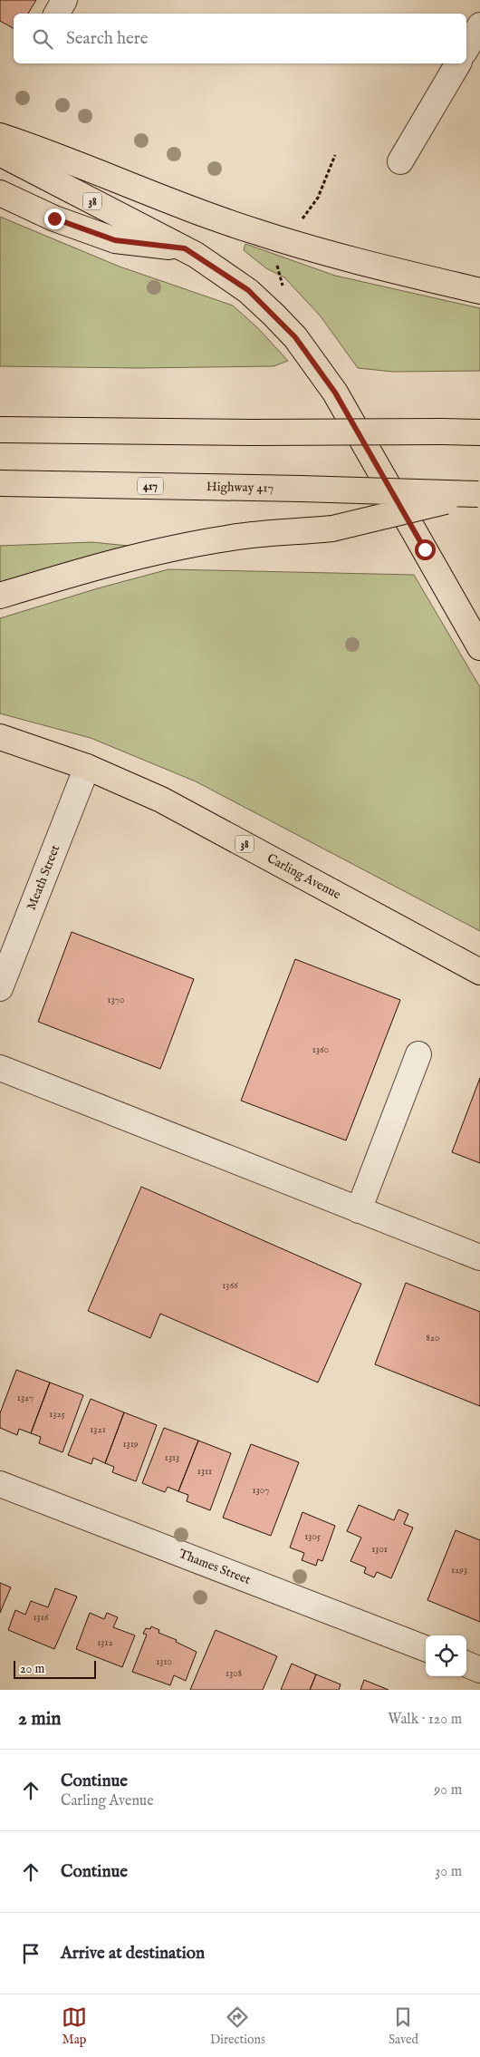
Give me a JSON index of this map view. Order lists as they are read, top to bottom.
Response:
{
  "streets": {
    "main road": [
      "38",
      "417",
      "Highway 417",
      "Carling Avenue"
    ],
    "street": ["Meath Street", "Thames Street"]
  },
  "crossings": [
    ["Carling Avenue", "Meath Street"]
  ],
  "house_numbers": [
    "1370",
    "1360",
    "1366",
    "820",
    "1327",
    "1325",
    "1321",
    "1319",
    "1313",
    "1311",
    "1307",
    "1305",
    "1301",
    "1293",
    "1316",
    "1312",
    "1310",
    "1308"
  ],
  "scale_bar": "20 m",
  "page": {
    "search": "Search here",
    "scale": "20 m",
    "heading": ["2 min", "Walk · 120 m"],
    "list": [
      ["Continue", "Carling Avenue", "90 m"],
      ["Continue", "30 m"],
      "Arrive at destination"
    ],
    "nav": ["Map", "Directions", "Saved"]
  }
}
